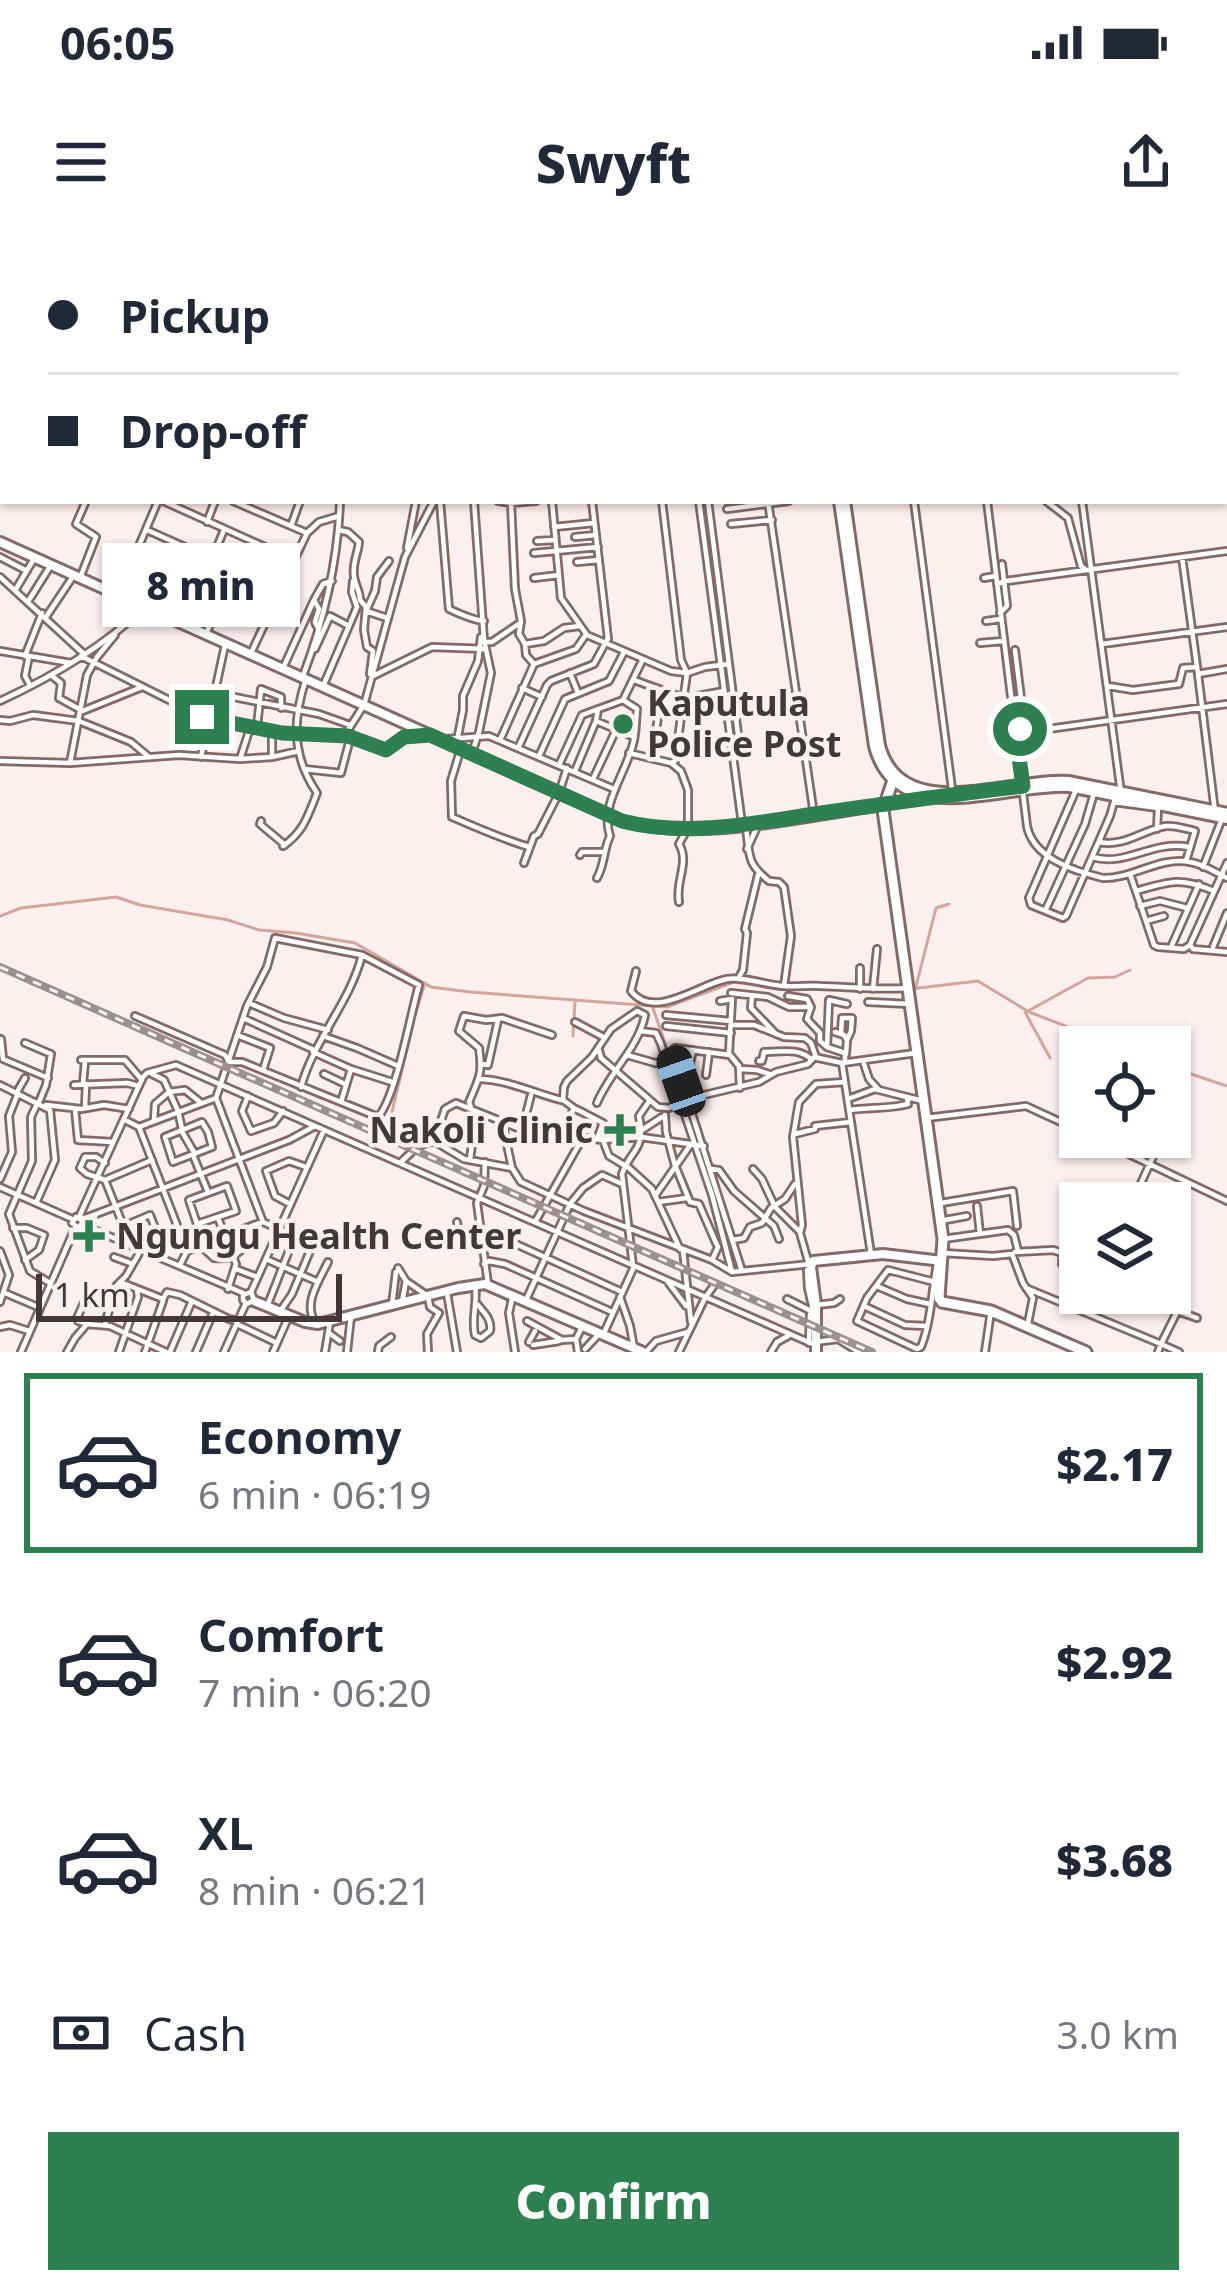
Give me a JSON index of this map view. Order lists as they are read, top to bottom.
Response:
{
  "places": {
    "other": ["Kaputula Police Post"],
    "health": ["Nakoli Clinic", "Ngungu Health Center"]
  },
  "scale_bar": "1 km",
  "page": {
    "status": "06:05",
    "header": "Swyft",
    "banner": ["Pickup", "Drop-off"],
    "bubble": "8 min",
    "scale": "1 km",
    "list": [
      {
        "name": "Economy",
        "note": "6 min · 06:19",
        "value": "$2.17"
      },
      {
        "name": "Comfort",
        "note": "7 min · 06:20",
        "value": "$2.92"
      },
      {
        "name": "XL",
        "note": "8 min · 06:21",
        "value": "$3.68"
      }
    ],
    "pay": ["Cash", "3.0 km"],
    "buttons": "Confirm"
  }
}
